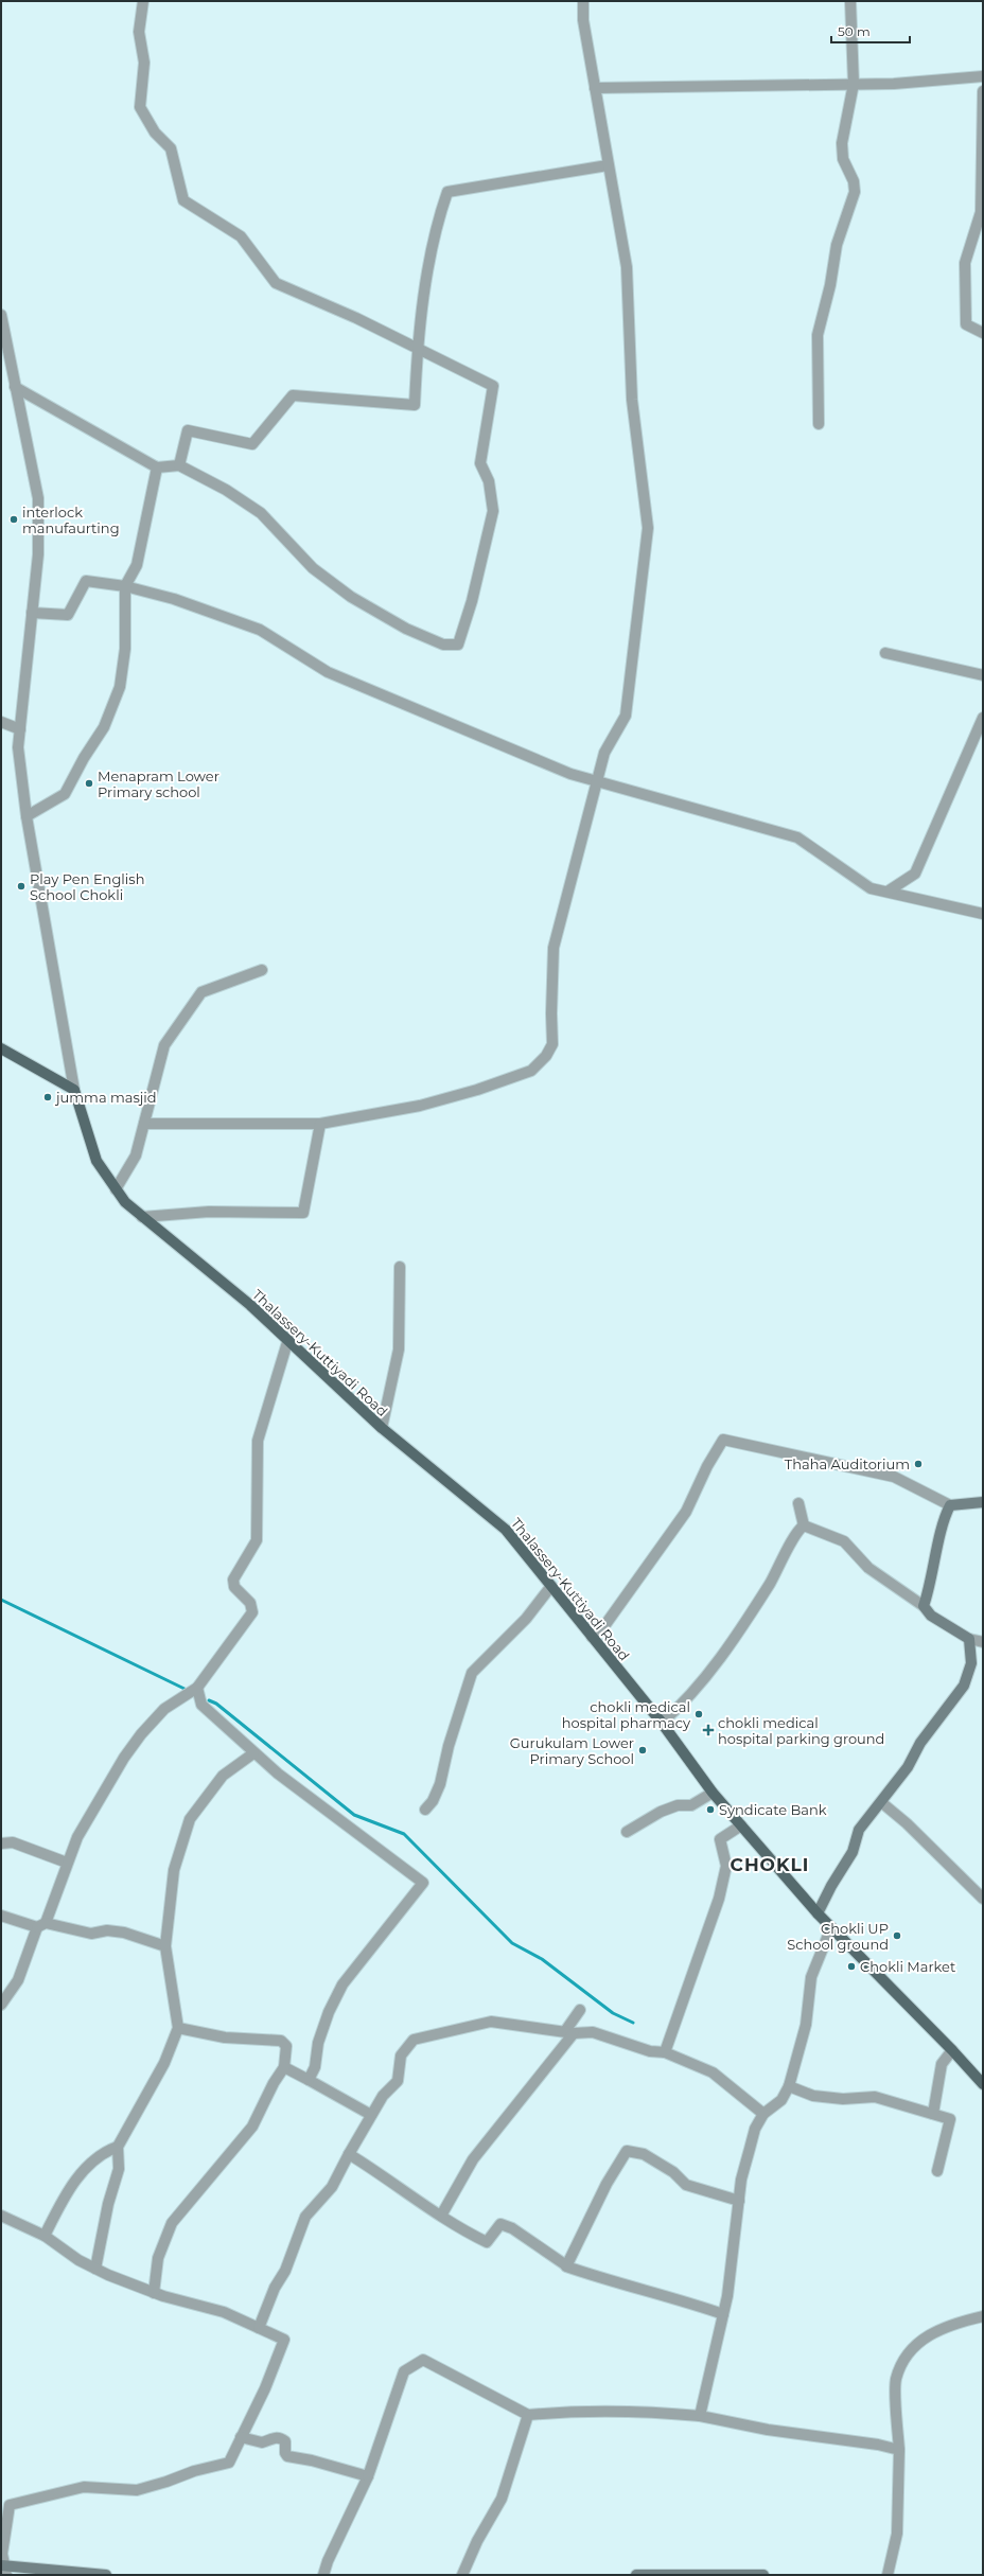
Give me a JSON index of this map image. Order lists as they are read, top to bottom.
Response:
{
  "streets": {
    "main road": ["Thalassery-Kuttiyadi Road"]
  },
  "districts": ["CHOKLI"],
  "places": {
    "other": [
      "interlock manufaurting",
      "Menapram Lower Primary school",
      "Play Pen English School Chokli",
      "jumma masjid",
      "Thaha Auditorium",
      "chokli medical hospital pharmacy",
      "Gurukulam Lower Primary School",
      "Syndicate Bank",
      "Chokli UP School ground",
      "Chokli Market"
    ],
    "health": ["chokli medical hospital parking ground"]
  },
  "scale_bar": "50 m"
}
